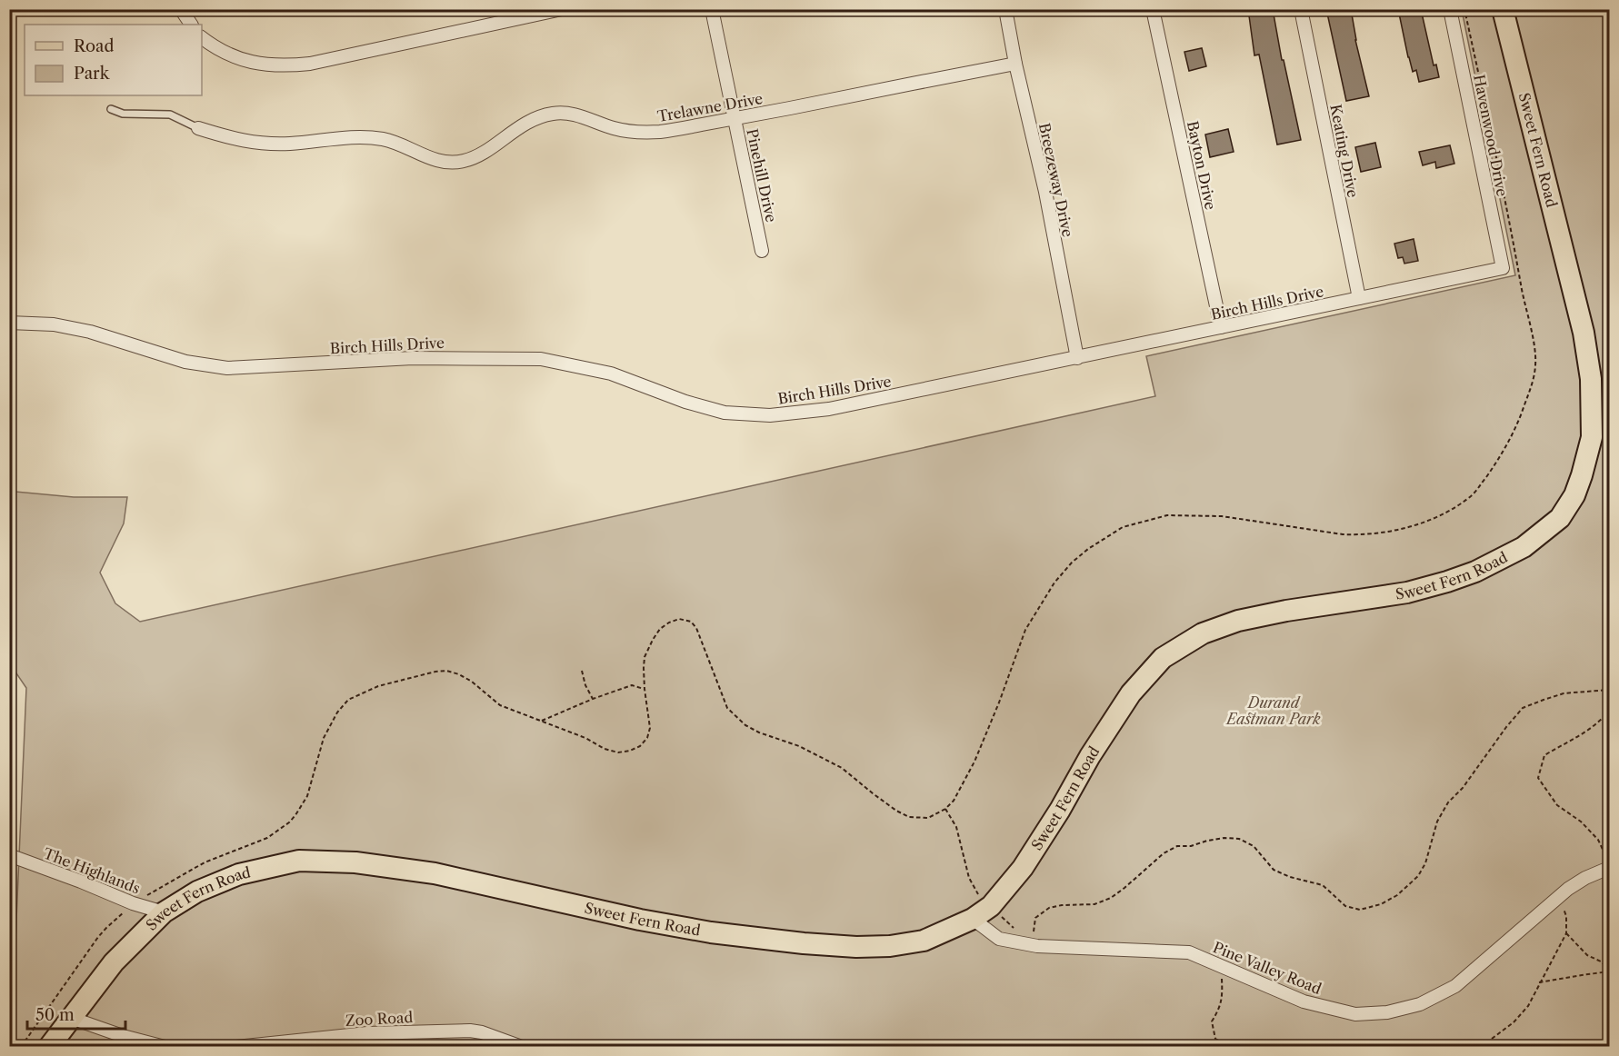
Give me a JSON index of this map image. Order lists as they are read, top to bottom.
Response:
{
  "streets": {
    "main road": ["Sweet Fern Road"],
    "street": [
      "Trelawne Drive",
      "Havenwood Drive",
      "Keating Drive",
      "Bayton Drive",
      "Pinehill Drive",
      "Breezeway Drive",
      "Birch Hills Drive",
      "The Highlands",
      "Pine Valley Road",
      "Zoo Road"
    ]
  },
  "crossings": [
    ["Trelawne Drive", "Pinehill Drive"],
    ["Trelawne Drive", "Breezeway Drive"],
    ["Havenwood Drive", "Birch Hills Drive"],
    ["Sweet Fern Road", "The Highlands"],
    ["Sweet Fern Road", "Pine Valley Road"],
    ["Keating Drive", "Birch Hills Drive"],
    ["Bayton Drive", "Birch Hills Drive"],
    ["Breezeway Drive", "Birch Hills Drive"]
  ],
  "parks": ["Durand Eastman Park"],
  "legend": ["Road", "Park"],
  "scale_bar": "50 m"
}
